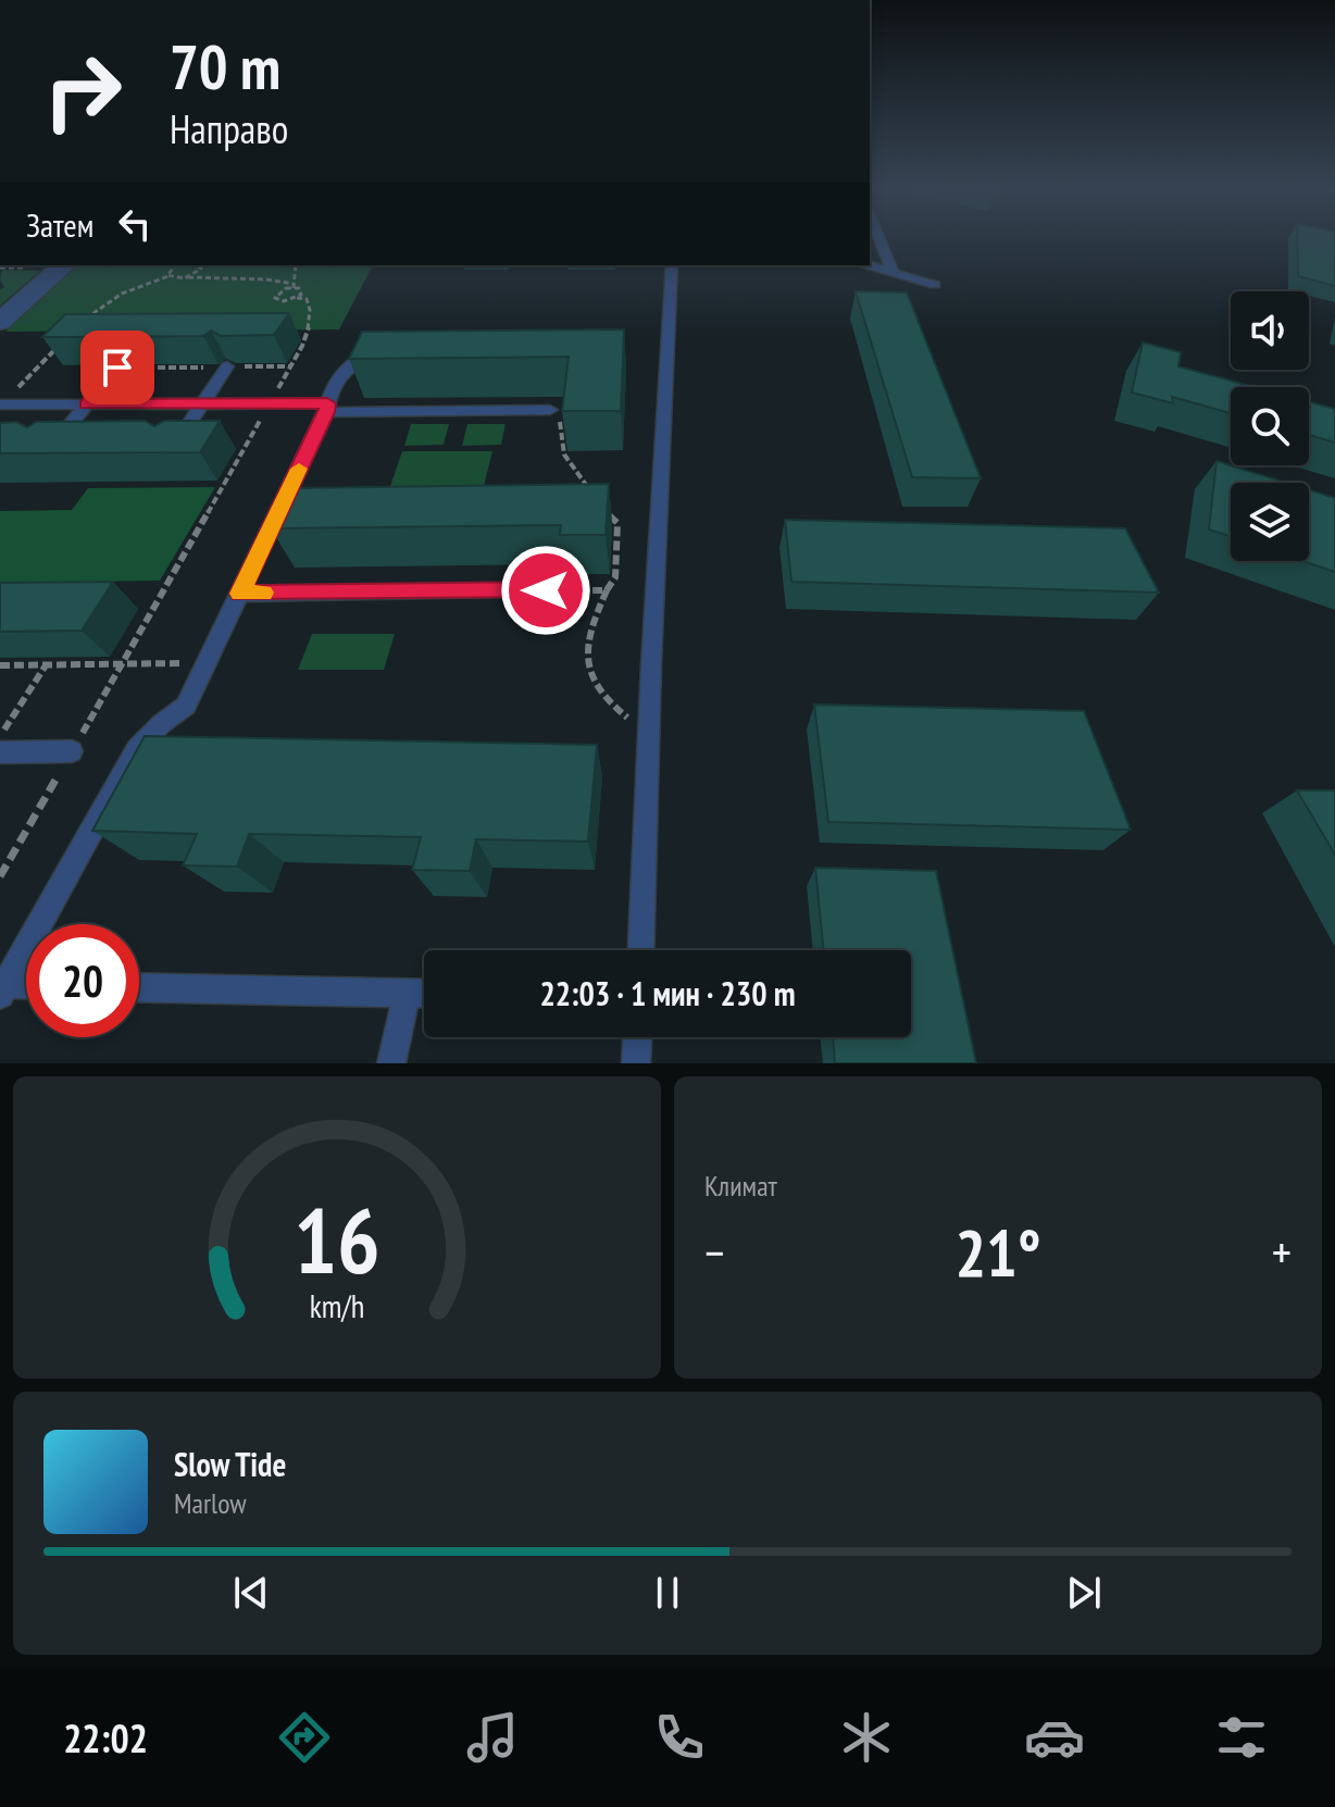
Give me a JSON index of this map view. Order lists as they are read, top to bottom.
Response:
{
  "page": {
    "turn": ["70 m", "Направо"],
    "then": "Затем",
    "limit": "20",
    "trip": "22:03 · 1 мин · 230 m",
    "tile": "Климат",
    "heat": ["−", "21°", "+"],
    "song": ["Slow Tide", "Marlow"],
    "tabs": "22:02",
    "gauge": ["16", "km/h"]
  }
}
